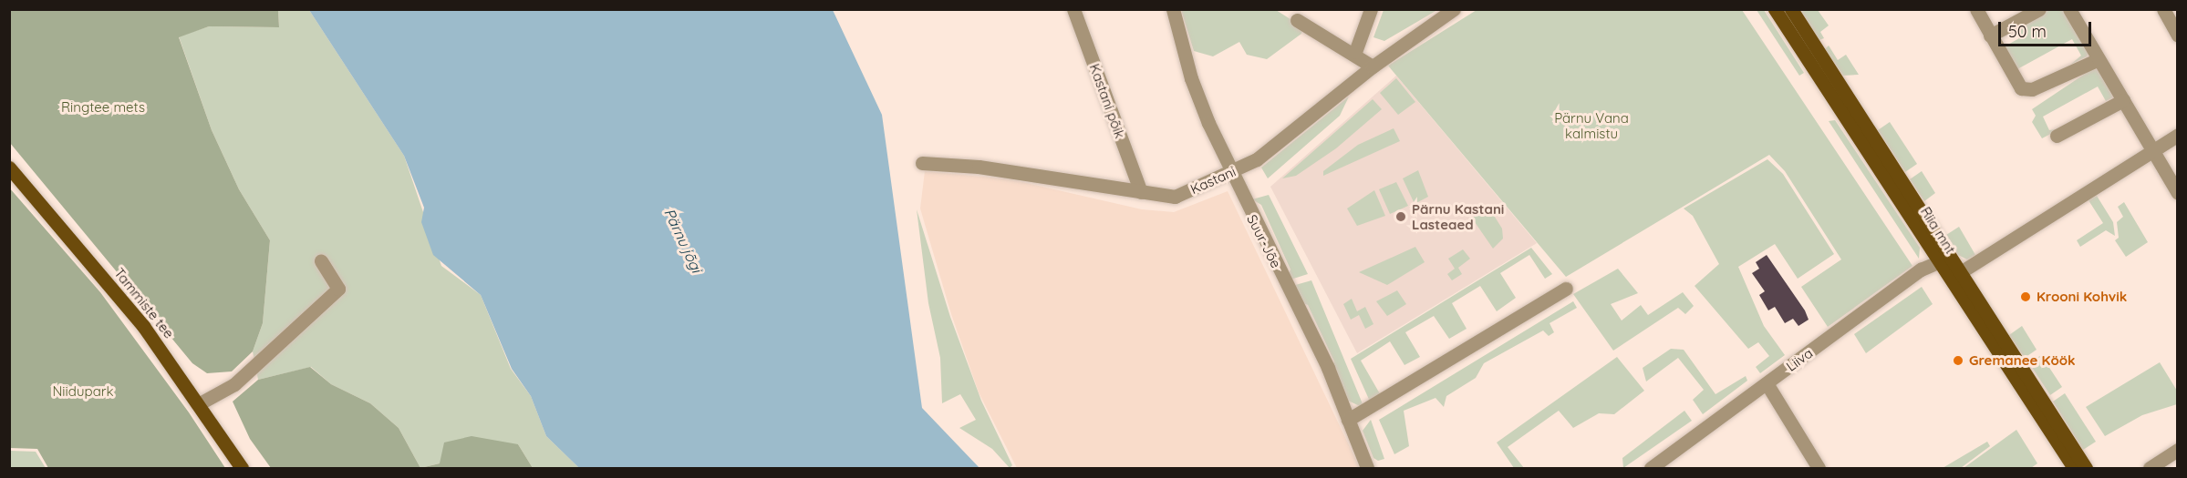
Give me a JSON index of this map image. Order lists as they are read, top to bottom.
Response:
{
  "streets": {
    "main road": ["Riia mnt", "Tammiste tee"],
    "street": [
      "Kastani põik",
      "Kastani",
      "Suur-Jõe",
      "Liiva"
    ]
  },
  "crossings": [
    ["Kastani põik", "Kastani"],
    ["Kastani", "Suur-Jõe"],
    ["Riia mnt", "Liiva"]
  ],
  "water": ["Pärnu jõgi"],
  "parks": ["Ringtee mets", "Pärnu Vana kalmistu", "Niidupark"],
  "places": ["Pärnu Kastani Lasteaed", "Krooni Kohvik", "Gremanee Köök"],
  "scale_bar": "50 m"
}
